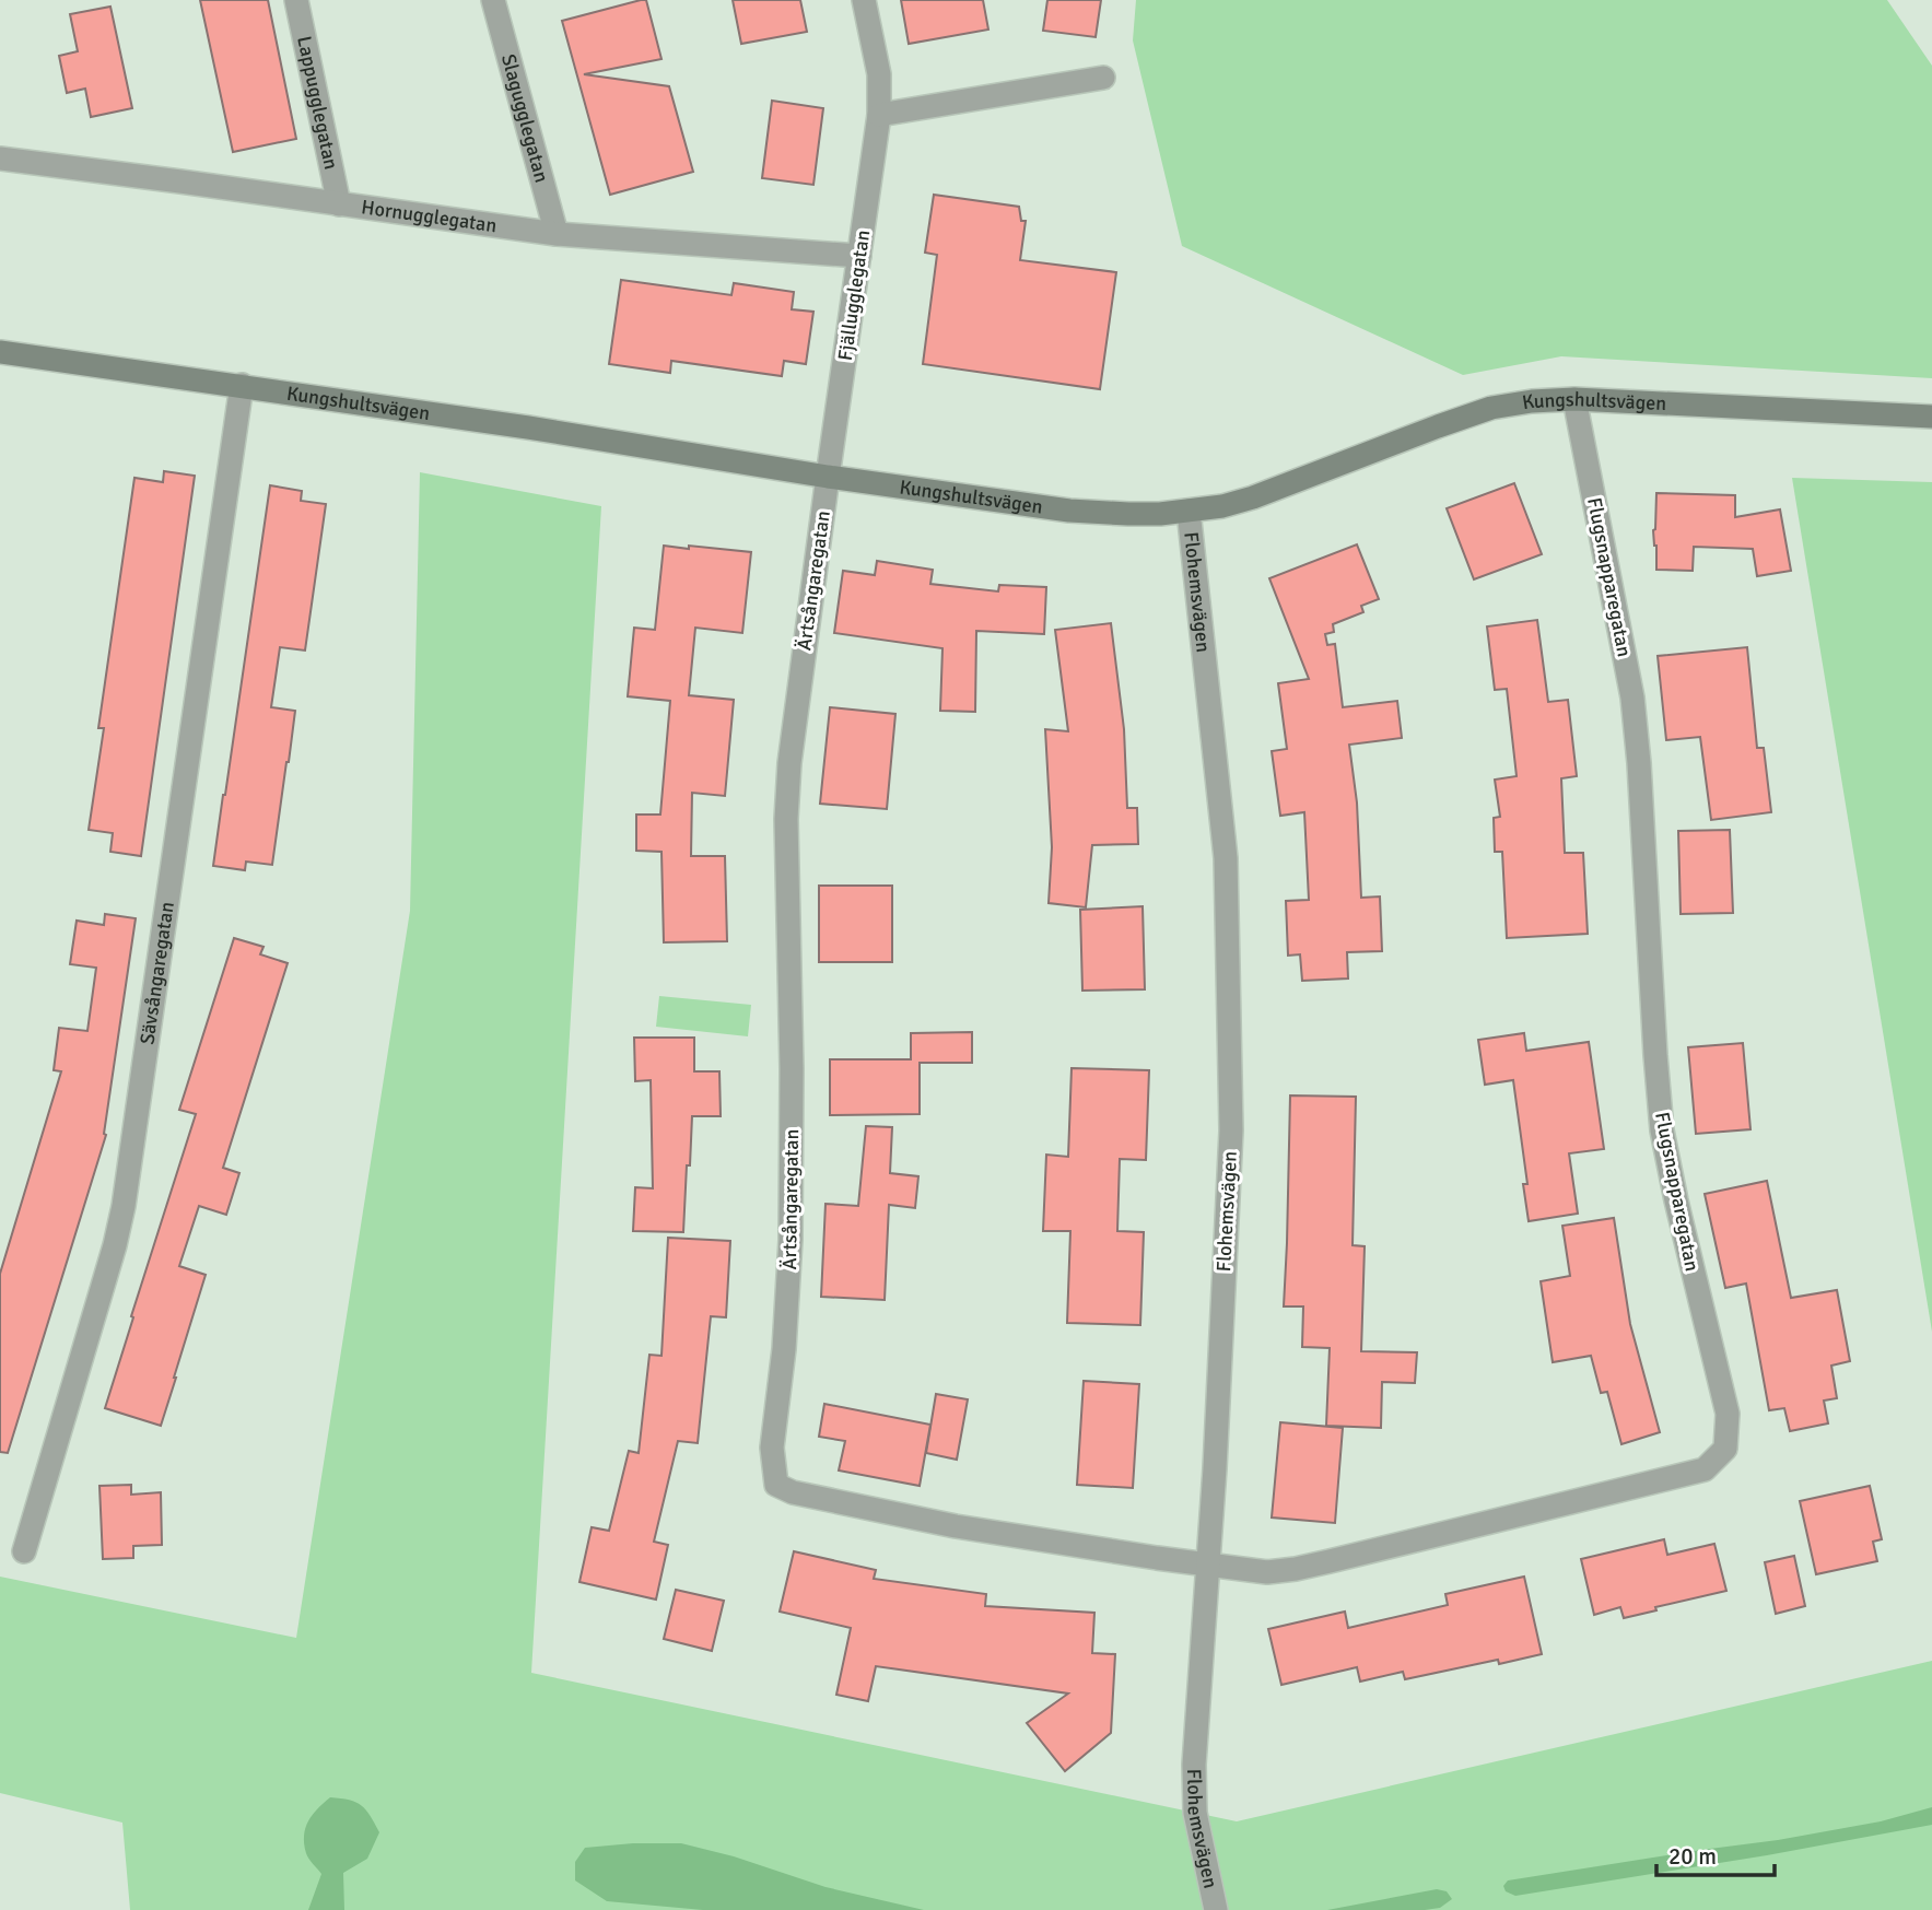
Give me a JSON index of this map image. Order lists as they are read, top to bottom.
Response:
{
  "streets": {
    "street": [
      "Lappugglegatan",
      "Slagugglegatan",
      "Hornugglegatan",
      "Fjällugglegatan",
      "Kungshultsvägen",
      "Flugsnapparegatan",
      "Ärtsångaregatan",
      "Flohemsvägen",
      "Sävsångaregatan"
    ]
  },
  "crossings": [
    ["Lappugglegatan", "Hornugglegatan"],
    ["Slagugglegatan", "Hornugglegatan"],
    ["Hornugglegatan", "Fjällugglegatan"],
    ["Fjällugglegatan", "Kungshultsvägen"],
    ["Fjällugglegatan", "Ärtsångaregatan"],
    ["Kungshultsvägen", "Flugsnapparegatan"],
    ["Kungshultsvägen", "Ärtsångaregatan"],
    ["Kungshultsvägen", "Flohemsvägen"],
    ["Kungshultsvägen", "Sävsångaregatan"],
    ["Flugsnapparegatan", "Ärtsångaregatan"],
    ["Flugsnapparegatan", "Flohemsvägen"],
    ["Ärtsångaregatan", "Flohemsvägen"]
  ],
  "scale_bar": "20 m"
}
